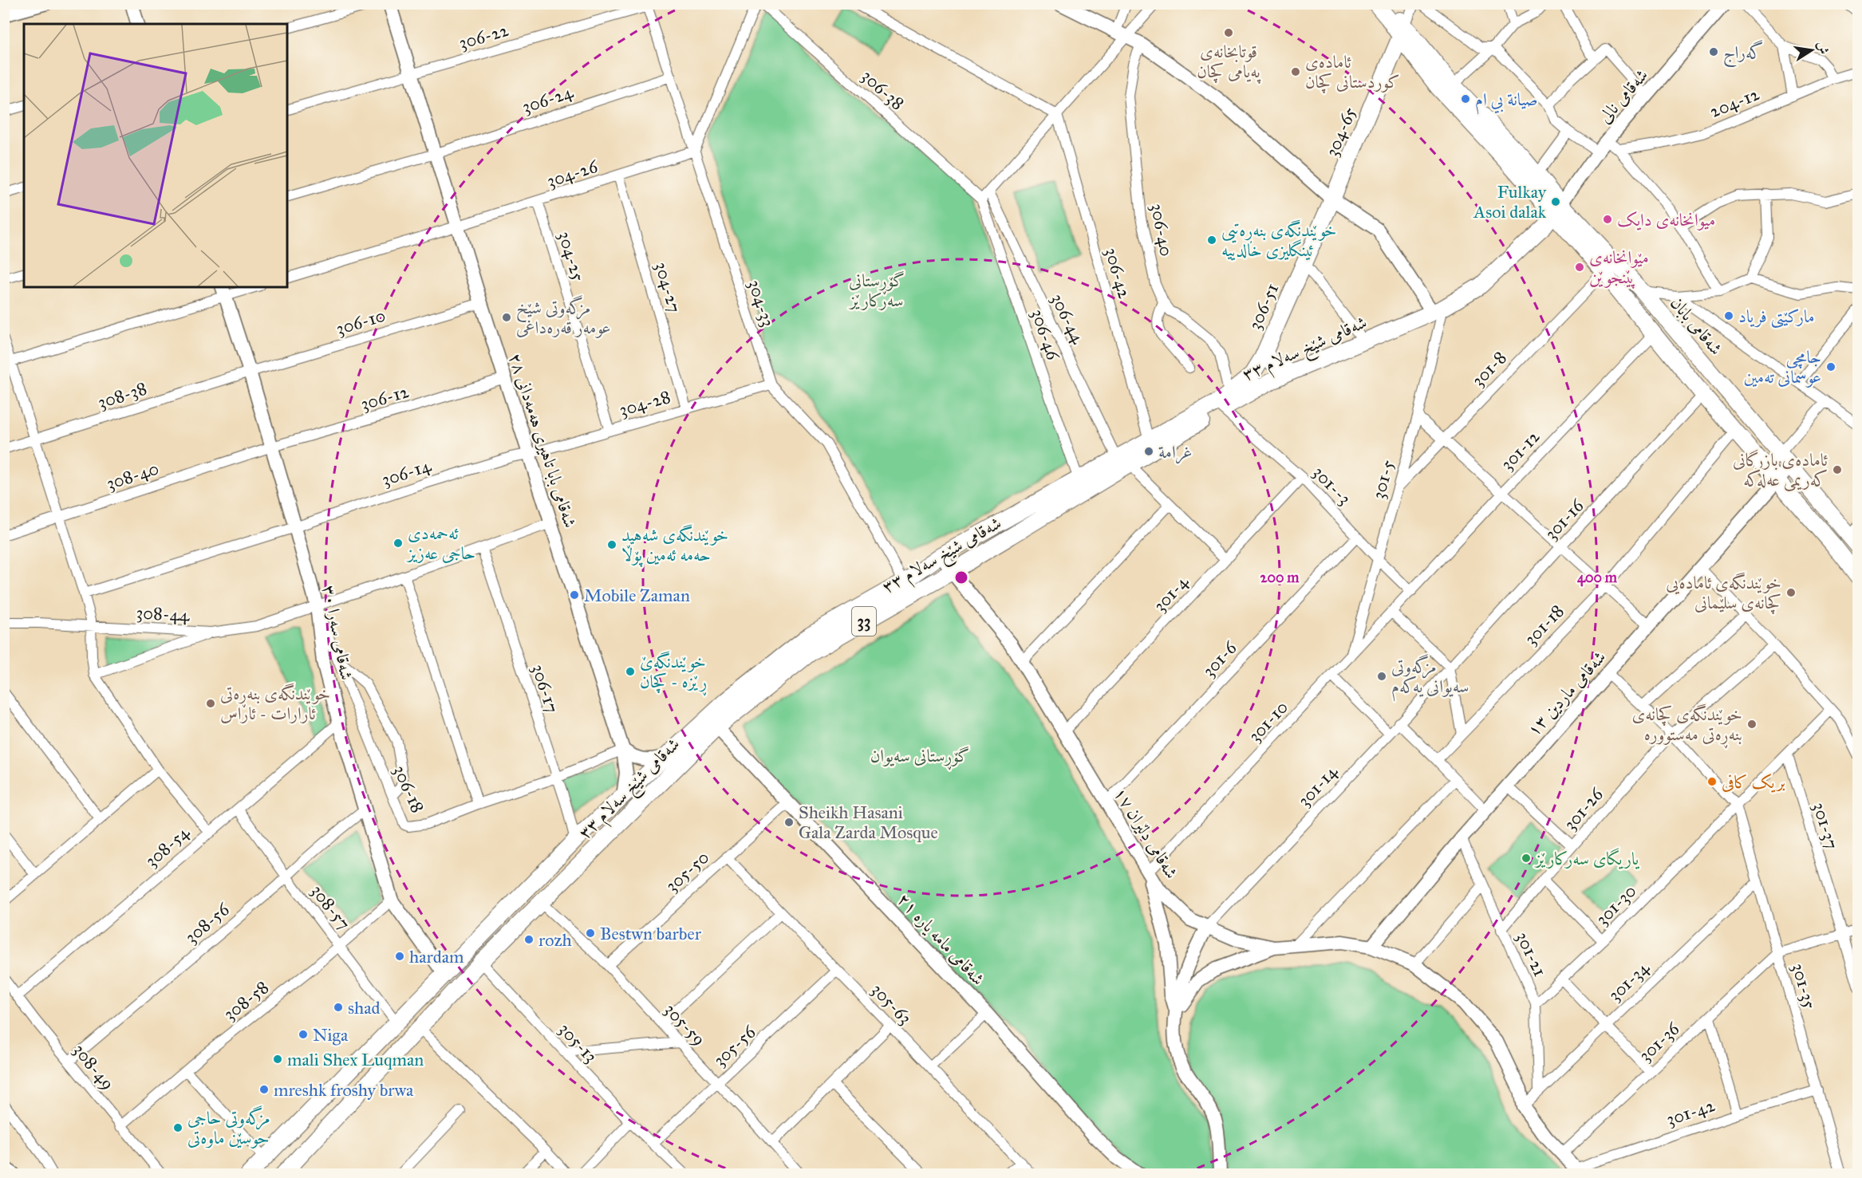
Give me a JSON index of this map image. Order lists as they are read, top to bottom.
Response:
{
  "streets": {
    "main road": [
      "304-65",
      "306-51",
      "شەقامی بابان",
      "شەقامی شێخ سەلام ٣٣",
      "33"
    ],
    "street": [
      "306-22",
      "306-38",
      "شەقامی نالی",
      "306-24",
      "204-12",
      "304-26",
      "306-40",
      "304-25",
      "306-42",
      "304-27",
      "304-33",
      "306-44",
      "306-10",
      "306-46",
      "301-8",
      "308-38",
      "306-12",
      "304-28",
      "شەقامی بابا تاهیری هەمەدانی ٢٨",
      "301-12",
      "306-14",
      "308-40",
      "301-5",
      "301--3",
      "301-16",
      "301-4",
      "308-44",
      "301-18",
      "شەقامی سەرا ٣٠",
      "301-6",
      "306-17",
      "شەقامی ماردین ١٣",
      "301-10",
      "301-14",
      "306-18",
      "301-26",
      "301-37",
      "شەقامی دلێران ١٧",
      "308-54",
      "305-50",
      "301-30",
      "308-57",
      "308-56",
      "شەقامی مامە یارە ٢١",
      "301-21",
      "301-34",
      "301-35",
      "308-58",
      "305-63",
      "305-59",
      "301-36",
      "305-13",
      "305-56",
      "308-49",
      "301-42"
    ]
  },
  "crossings": [
    ["306-22", "304-33"],
    ["306-22", "شەقامی بابا تاهیری هەمەدانی ٢٨"],
    ["306-38", "306-46"],
    ["شەقامی نالی", "شەقامی بابان"],
    ["شەقامی نالی", "شەقامی شێخ سەلام ٣٣"],
    ["306-24", "304-33"],
    ["306-24", "شەقامی بابا تاهیری هەمەدانی ٢٨"],
    ["304-65", "306-51"],
    ["304-65", "شەقامی بابان"],
    ["304-26", "304-25"],
    ["304-26", "304-27"],
    ["304-26", "304-33"],
    ["304-26", "شەقامی بابا تاهیری هەمەدانی ٢٨"],
    ["306-40", "306-51"],
    ["306-40", "شەقامی شێخ سەلام ٣٣"],
    ["306-40", "301--3"],
    ["304-25", "304-28"],
    ["306-42", "شەقامی شێخ سەلام ٣٣"],
    ["304-27", "304-28"],
    ["304-33", "شەقامی شێخ سەلام ٣٣"],
    ["304-33", "304-28"],
    ["306-51", "شەقامی شێخ سەلام ٣٣"],
    ["306-51", "301--3"],
    ["306-44", "شەقامی شێخ سەلام ٣٣"],
    ["306-44", "301-4"],
    ["306-10", "308-38"],
    ["306-10", "شەقامی بابا تاهیری هەمەدانی ٢٨"],
    ["306-10", "شەقامی سەرا ٣٠"],
    ["شەقامی بابان", "شەقامی شێخ سەلام ٣٣"],
    ["شەقامی بابان", "شەقامی ماردین ١٣"],
    ["306-46", "شەقامی شێخ سەلام ٣٣"],
    ["شەقامی شێخ سەلام ٣٣", "شەقامی بابا تاهیری هەمەدانی ٢٨"],
    ["شەقامی شێخ سەلام ٣٣", "301-5"],
    ["شەقامی شێخ سەلام ٣٣", "301--3"],
    ["شەقامی شێخ سەلام ٣٣", "شەقامی سەرا ٣٠"],
    ["شەقامی شێخ سەلام ٣٣", "306-17"],
    ["شەقامی شێخ سەلام ٣٣", "شەقامی دلێران ١٧"],
    ["شەقامی شێخ سەلام ٣٣", "308-57"],
    ["شەقامی شێخ سەلام ٣٣", "شەقامی مامە یارە ٢١"],
    ["شەقامی شێخ سەلام ٣٣", "305-59"],
    ["شەقامی شێخ سەلام ٣٣", "305-13"],
    ["301-8", "301-5"],
    ["308-38", "شەقامی سەرا ٣٠"],
    ["306-12", "شەقامی بابا تاهیری هەمەدانی ٢٨"],
    ["306-12", "308-40"],
    ["306-12", "شەقامی سەرا ٣٠"],
    ["304-28", "شەقامی بابا تاهیری هەمەدانی ٢٨"],
    ["304-28", "306-14"],
    ["شەقامی بابا تاهیری هەمەدانی ٢٨", "306-14"],
    ["شەقامی بابا تاهیری هەمەدانی ٢٨", "308-44"],
    ["شەقامی بابا تاهیری هەمەدانی ٢٨", "306-18"],
    ["301-12", "301--3"],
    ["301-12", "301-10"],
    ["306-14", "شەقامی سەرا ٣٠"],
    ["308-40", "شەقامی سەرا ٣٠"],
    ["301-5", "301--3"],
    ["301-5", "301-10"],
    ["301--3", "301-4"],
    ["301--3", "301-6"],
    ["301--3", "301-10"],
    ["301-16", "301-14"],
    ["301-4", "شەقامی دلێران ١٧"],
    ["308-44", "شەقامی سەرا ٣٠"],
    ["308-44", "306-17"],
    ["308-44", "306-18"],
    ["شەقامی سەرا ٣٠", "306-18"],
    ["شەقامی سەرا ٣٠", "308-54"],
    ["شەقامی سەرا ٣٠", "308-56"],
    ["شەقامی سەرا ٣٠", "308-58"],
    ["301-6", "شەقامی دلێران ١٧"],
    ["306-17", "306-18"],
    ["شەقامی ماردین ١٣", "شەقامی دلێران ١٧"],
    ["شەقامی ماردین ١٣", "301-21"],
    ["301-10", "شەقامی دلێران ١٧"],
    ["301-14", "شەقامی دلێران ١٧"],
    ["301-26", "301-21"],
    ["301-37", "301-30"],
    ["شەقامی دلێران ١٧", "301-34"],
    ["شەقامی دلێران ١٧", "301-36"],
    ["شەقامی دلێران ١٧", "301-42"],
    ["308-54", "308-57"],
    ["308-54", "308-49"],
    ["305-50", "شەقامی مامە یارە ٢١"],
    ["305-50", "305-63"],
    ["305-50", "305-59"],
    ["301-30", "301-21"],
    ["301-30", "301-35"],
    ["308-57", "308-56"],
    ["308-57", "308-58"],
    ["308-56", "308-49"],
    ["301-21", "301-34"],
    ["301-34", "301-35"],
    ["301-35", "301-36"],
    ["301-35", "301-42"],
    ["308-58", "308-49"],
    ["305-63", "305-56"],
    ["305-59", "305-56"],
    ["305-13", "305-56"]
  ],
  "parks": ["گۆڕستانی سەرکارێز", "گۆڕستانی سەیوان"],
  "places": [
    "قوتابخانەی پەیامی کچان",
    "گەراج",
    "ئامادەی کوردستانی کچان",
    "صيانة بي ام",
    "Fulkay Asoi dalak",
    "میوانخانەی دایک",
    "خوێندنگەی بنەڕەتیی ئینگلیزی خالدییە",
    "مێوانخانەی پێنجوێن",
    "مارکێتی فریاد",
    "مزگەوتی شێخ عومەر قەرەداغی",
    "جامچی عوسمانی تەمین",
    "غرامة",
    "ئامادەی بازرگانی کەریمی عەلەکە",
    "ئەحمەدی حاجی عەزیز",
    "خوێندنگەی شەهید حەمە ئەمین پۆڵا",
    "خوێندنگەی ئامادەیی کچانەی سلێمانی",
    "Mobile Zaman",
    "خوێندنگەێ ڕێزە - کچان",
    "مزگەوتی سەیوانی یەکەم",
    "خوێندنگەی بنەڕەتی ئارارات - ئاراس",
    "خوێندنگەی کچانەی بنەڕەتی مەستوورە",
    "بریک کافی",
    "Sheikh Hasani Gala Zarda Mosque",
    "یاریگای سەرکارێز",
    "Bestwn barber",
    "rozh",
    "hardam",
    "shad",
    "Niga",
    "mali Shex Luqman",
    "mreshk froshy brwa",
    "مزگەوتی حاجی حوسێن ماوەتی"
  ],
  "north": "right",
  "rings": ["200 m", "400 m"]
}
